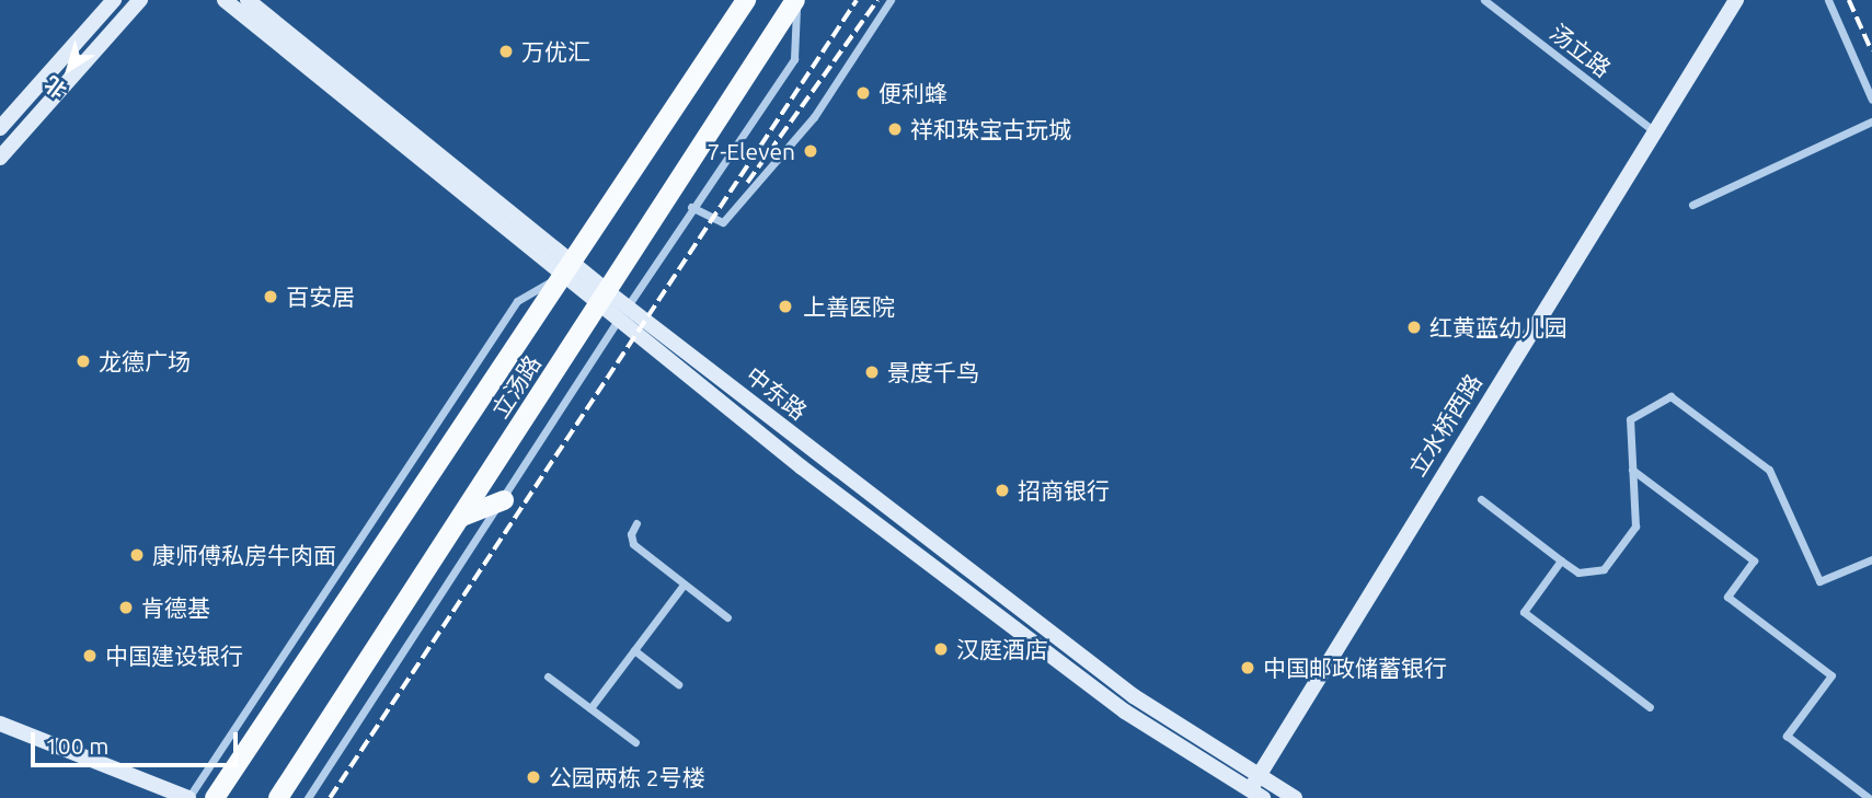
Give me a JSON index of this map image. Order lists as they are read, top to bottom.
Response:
{
  "streets": {
    "main road": ["立汤路"],
    "street": ["汤立路", "中东路", "立水桥西路"]
  },
  "crossings": [
    ["汤立路", "立水桥西路"],
    ["立汤路", "中东路"],
    ["中东路", "立水桥西路"]
  ],
  "places": [
    "万优汇",
    "便利蜂",
    "祥和珠宝古玩城",
    "7-Eleven",
    "百安居",
    "上善医院",
    "红黄蓝幼儿园",
    "龙德广场",
    "景度千鸟",
    "招商银行",
    "康师傅私房牛肉面",
    "肯德基",
    "汉庭酒店",
    "中国建设银行",
    "中国邮政储蓄银行",
    "公园两栋 2号楼"
  ],
  "scale_bar": "100 m",
  "north": "bottom left"
}
